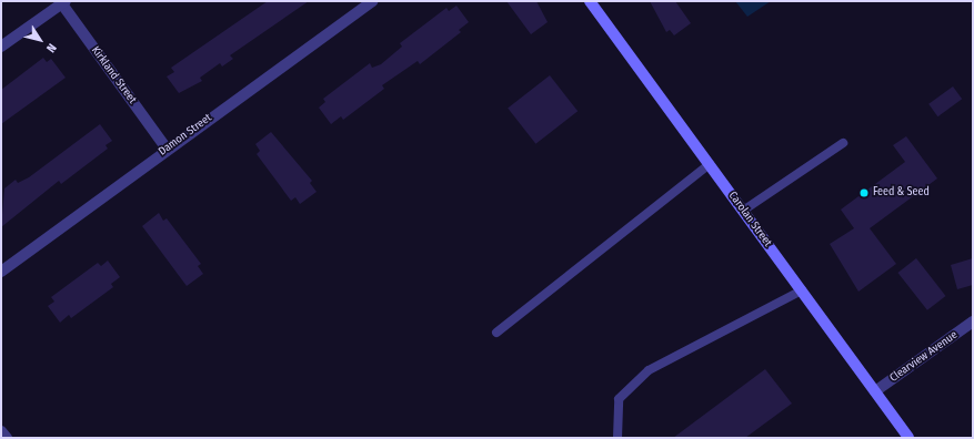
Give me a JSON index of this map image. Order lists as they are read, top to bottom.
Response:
{
  "streets": {
    "street": [
      "Kirkland Street",
      "Damon Street",
      "Carolan Street",
      "Clearview Avenue"
    ]
  },
  "crossings": [
    ["Kirkland Street", "Damon Street"],
    ["Carolan Street", "Clearview Avenue"]
  ],
  "places": ["Feed & Seed"],
  "north": "bottom right"
}
